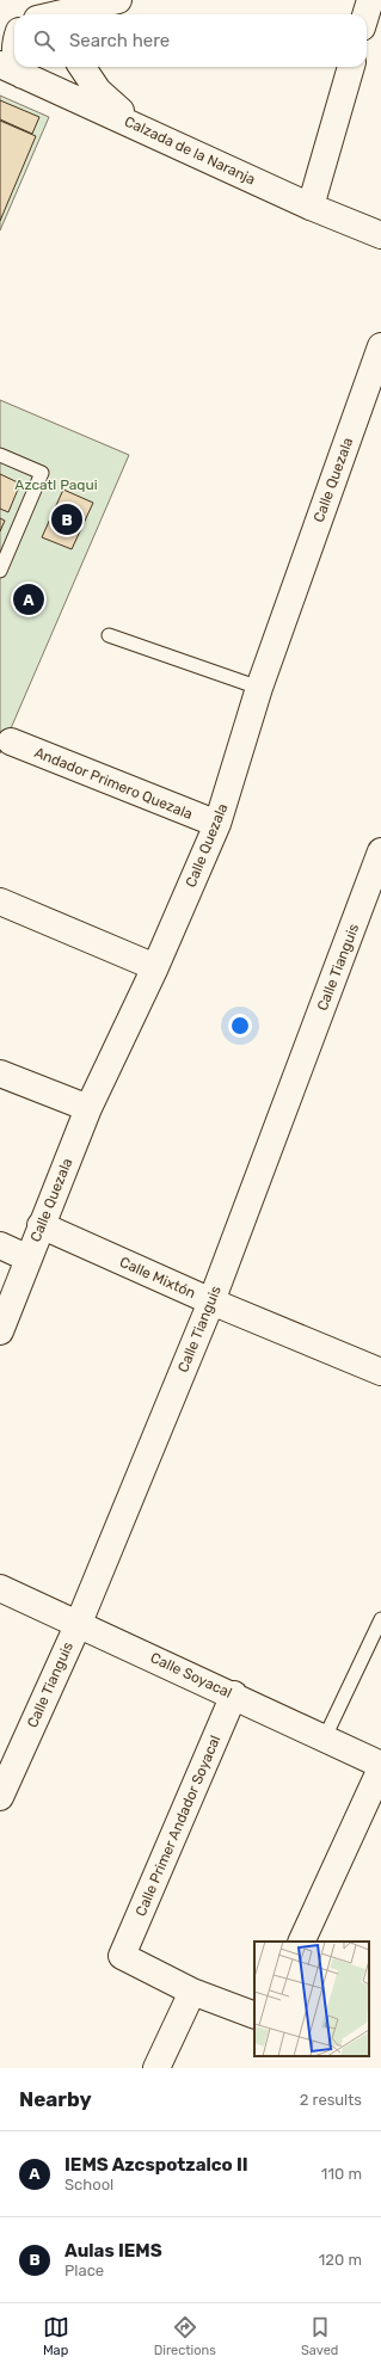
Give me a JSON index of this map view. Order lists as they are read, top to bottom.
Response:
{
  "streets": {
    "street": [
      "Calzada de la Naranja",
      "Calle Quezala",
      "Andador Primero Quezala",
      "Calle Tianguis",
      "Calle Mixtón",
      "Calle Soyacal",
      "Calle Primer Andador Soyacal"
    ]
  },
  "crossings": [
    ["Calle Quezala", "Andador Primero Quezala"],
    ["Calle Quezala", "Calle Mixtón"],
    ["Calle Tianguis", "Calle Mixtón"],
    ["Calle Tianguis", "Calle Soyacal"],
    ["Calle Soyacal", "Calle Primer Andador Soyacal"]
  ],
  "parks": ["Azcatl Paqui"],
  "page": {
    "search": "Search here",
    "pins": ["B", "A"],
    "heading": ["Nearby", "2 results"],
    "list": [
      {
        "mark": "A",
        "name": "IEMS Azcspotzalco II",
        "note": "School",
        "value": "110 m"
      },
      {
        "mark": "B",
        "name": "Aulas IEMS",
        "note": "Place",
        "value": "120 m"
      }
    ],
    "nav": ["Map", "Directions", "Saved"]
  }
}
